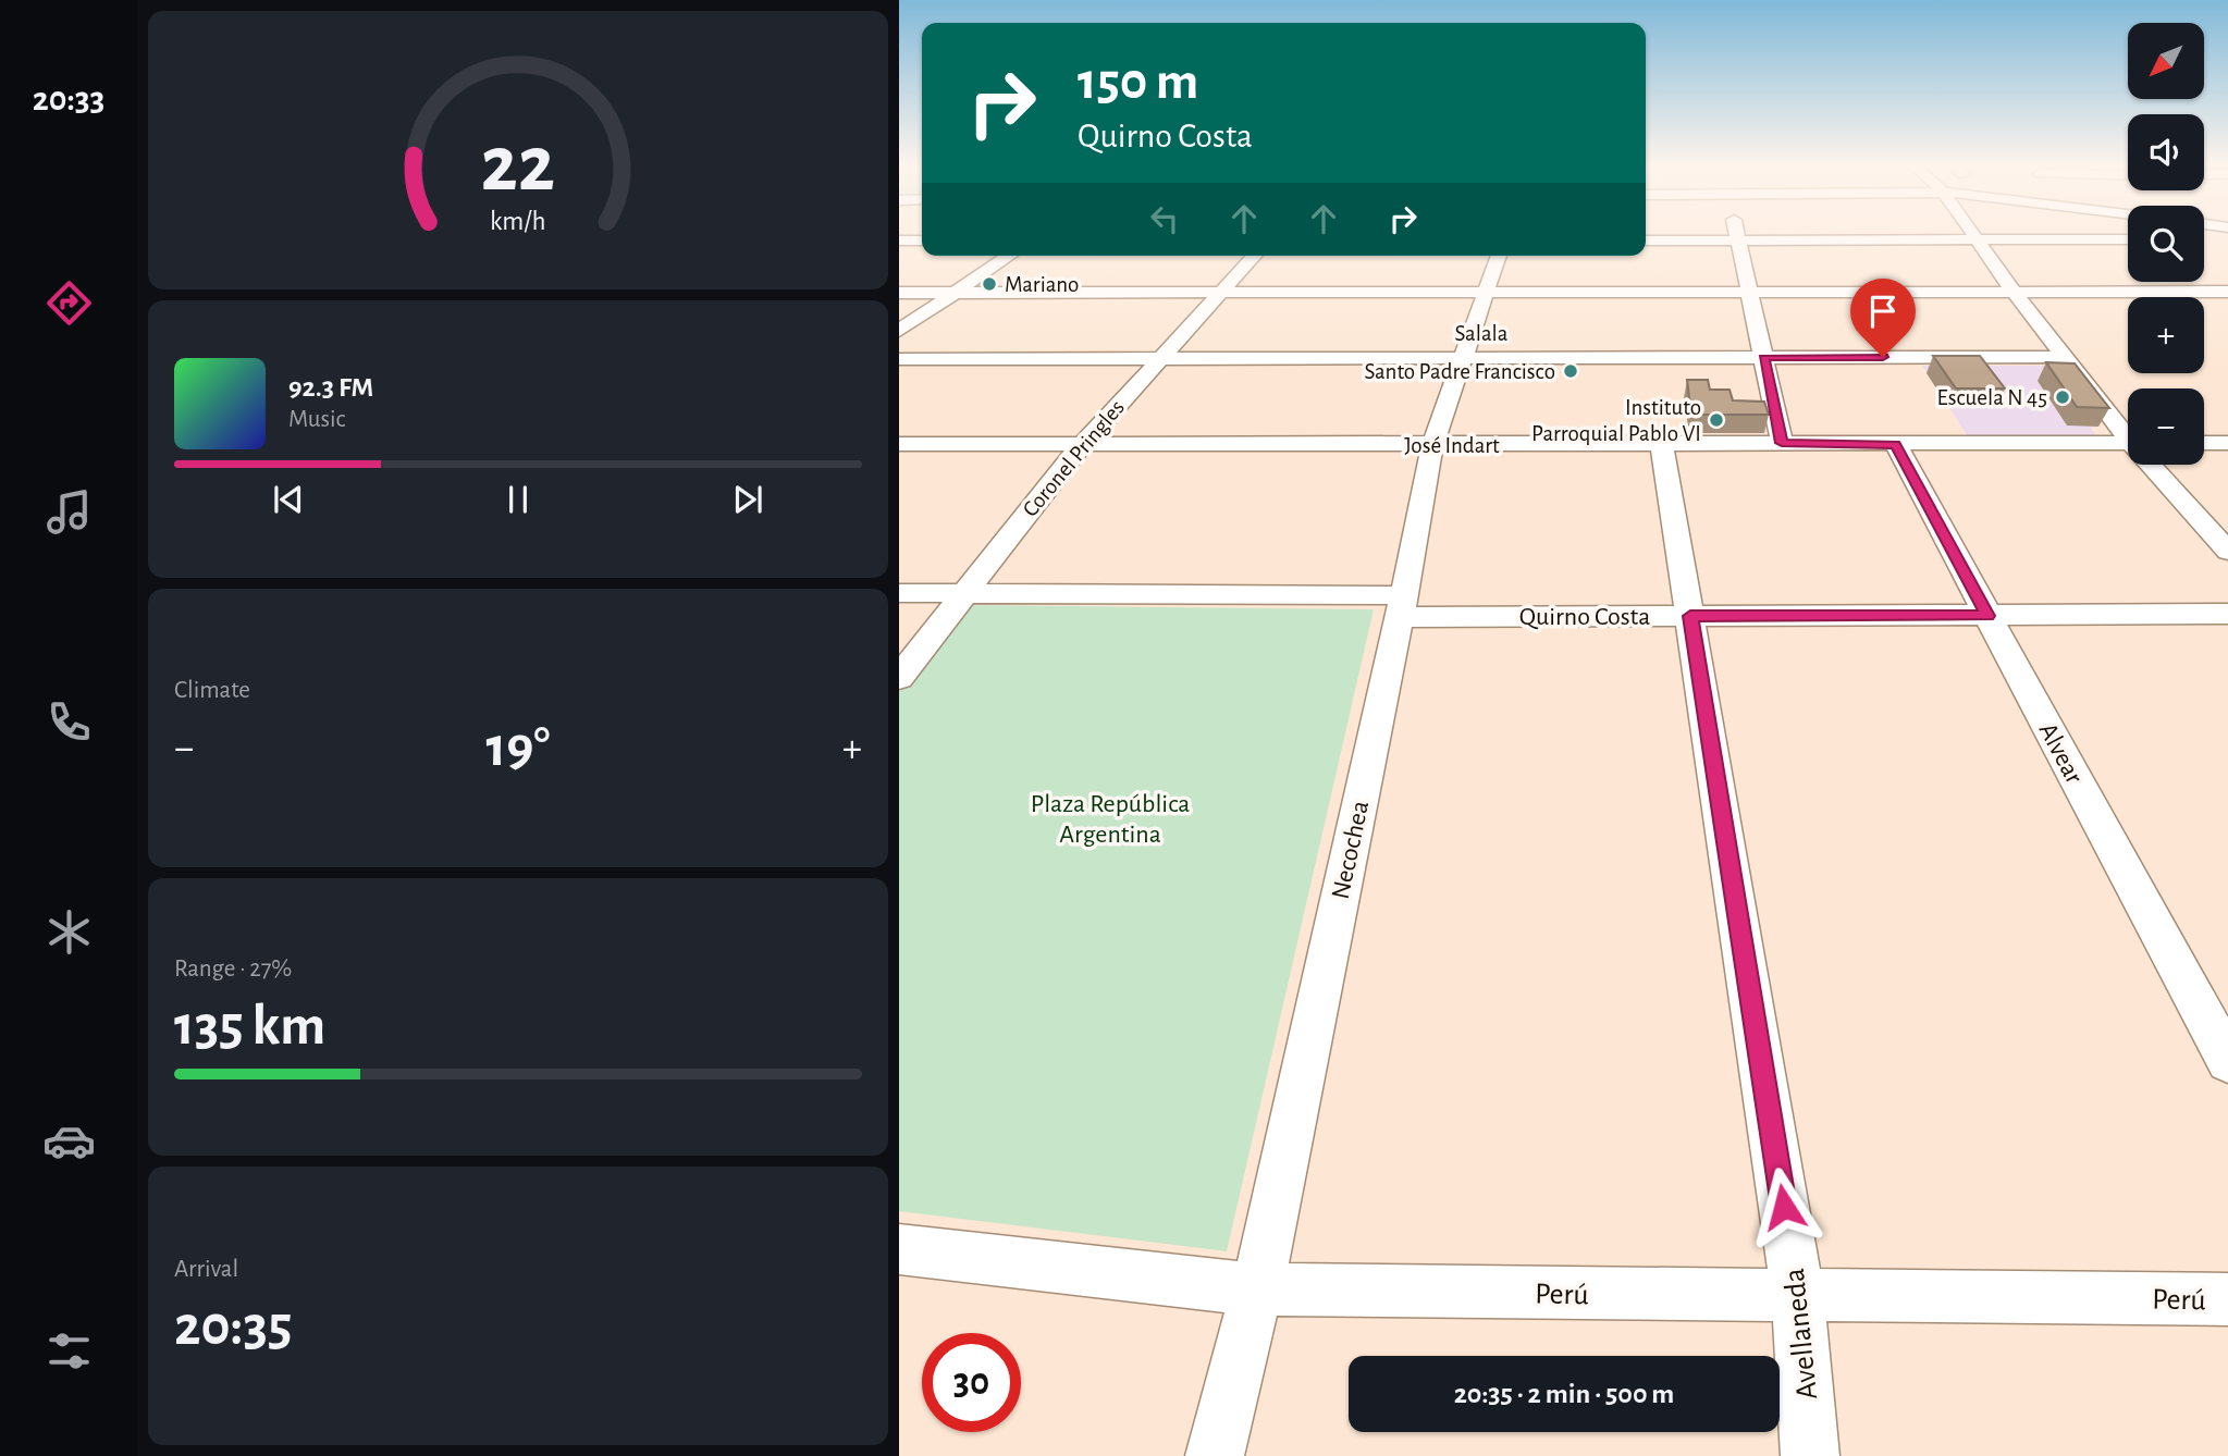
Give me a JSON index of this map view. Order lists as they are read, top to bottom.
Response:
{
  "streets": {
    "street": [
      "Salala",
      "José Indart",
      "Coronel Pringles",
      "Quirno Costa",
      "Alvear",
      "Necochea",
      "Perú",
      "Avellaneda"
    ]
  },
  "crossings": [
    ["Salala", "Coronel Pringles"],
    ["Salala", "Necochea"],
    ["José Indart", "Coronel Pringles"],
    ["José Indart", "Alvear"],
    ["José Indart", "Necochea"],
    ["José Indart", "Avellaneda"],
    ["Coronel Pringles", "Quirno Costa"],
    ["Quirno Costa", "Alvear"],
    ["Quirno Costa", "Necochea"],
    ["Quirno Costa", "Avellaneda"],
    ["Necochea", "Perú"],
    ["Perú", "Avellaneda"]
  ],
  "parks": ["Plaza República Argentina"],
  "places": [
    "Mariano",
    "Santo Padre Francisco",
    "Escuela N 45",
    "Instituto Parroquial Pablo VI"
  ],
  "north": "bottom left",
  "page": {
    "tabs": "20:33",
    "map_buttons": ["+", "−"],
    "turn": ["150 m", "Quirno Costa"],
    "song": ["92.3 FM", "Music"],
    "tile": [
      "Climate",
      ["Range · 27%", "135 km"],
      ["Arrival", "20:35"]
    ],
    "heat": ["−", "19°", "+"],
    "limit": "30",
    "trip": "20:35 · 2 min · 500 m",
    "gauge": ["22", "km/h"]
  }
}
